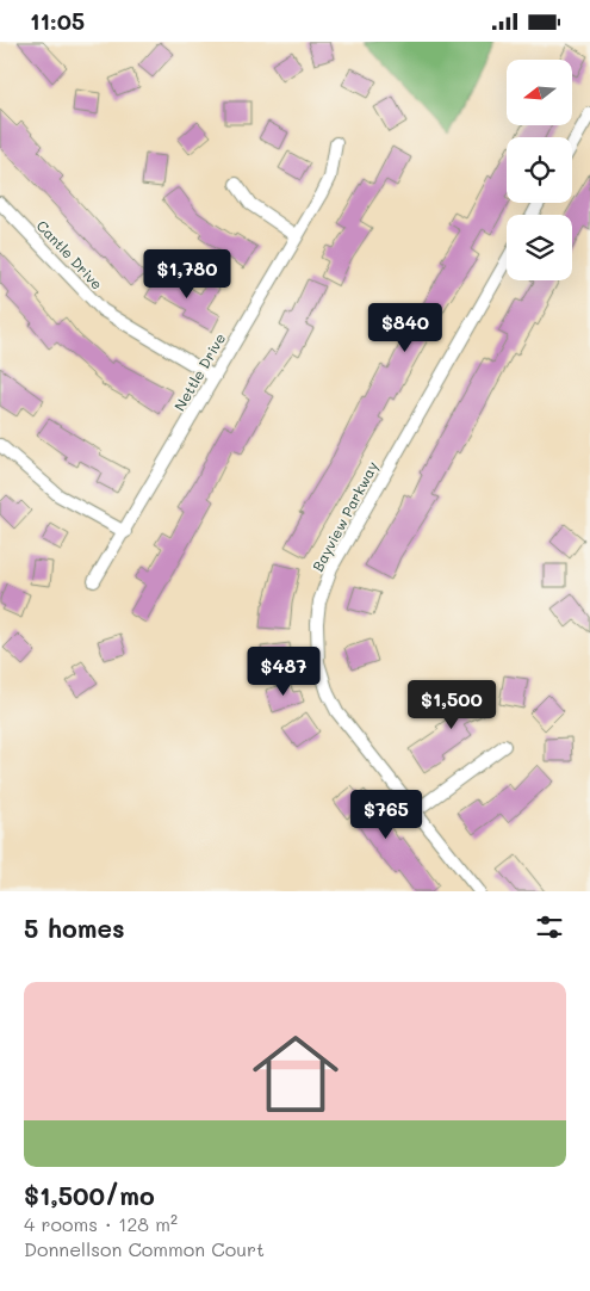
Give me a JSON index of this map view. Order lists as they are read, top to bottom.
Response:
{
  "streets": {
    "street": ["Cantle Drive", "Nettle Drive", "Bayview Parkway"]
  },
  "crossings": [
    ["Cantle Drive", "Nettle Drive"]
  ],
  "north": "left",
  "page": {
    "status": "11:05",
    "price": [
      "$1,780",
      "$840",
      "$487",
      "$1,500",
      "$765"
    ],
    "heading": "5 homes",
    "list": [
      {
        "name": "$1,500/mo",
        "note": "4 rooms · 128 m² · Donnellson Common Court"
      }
    ]
  }
}
